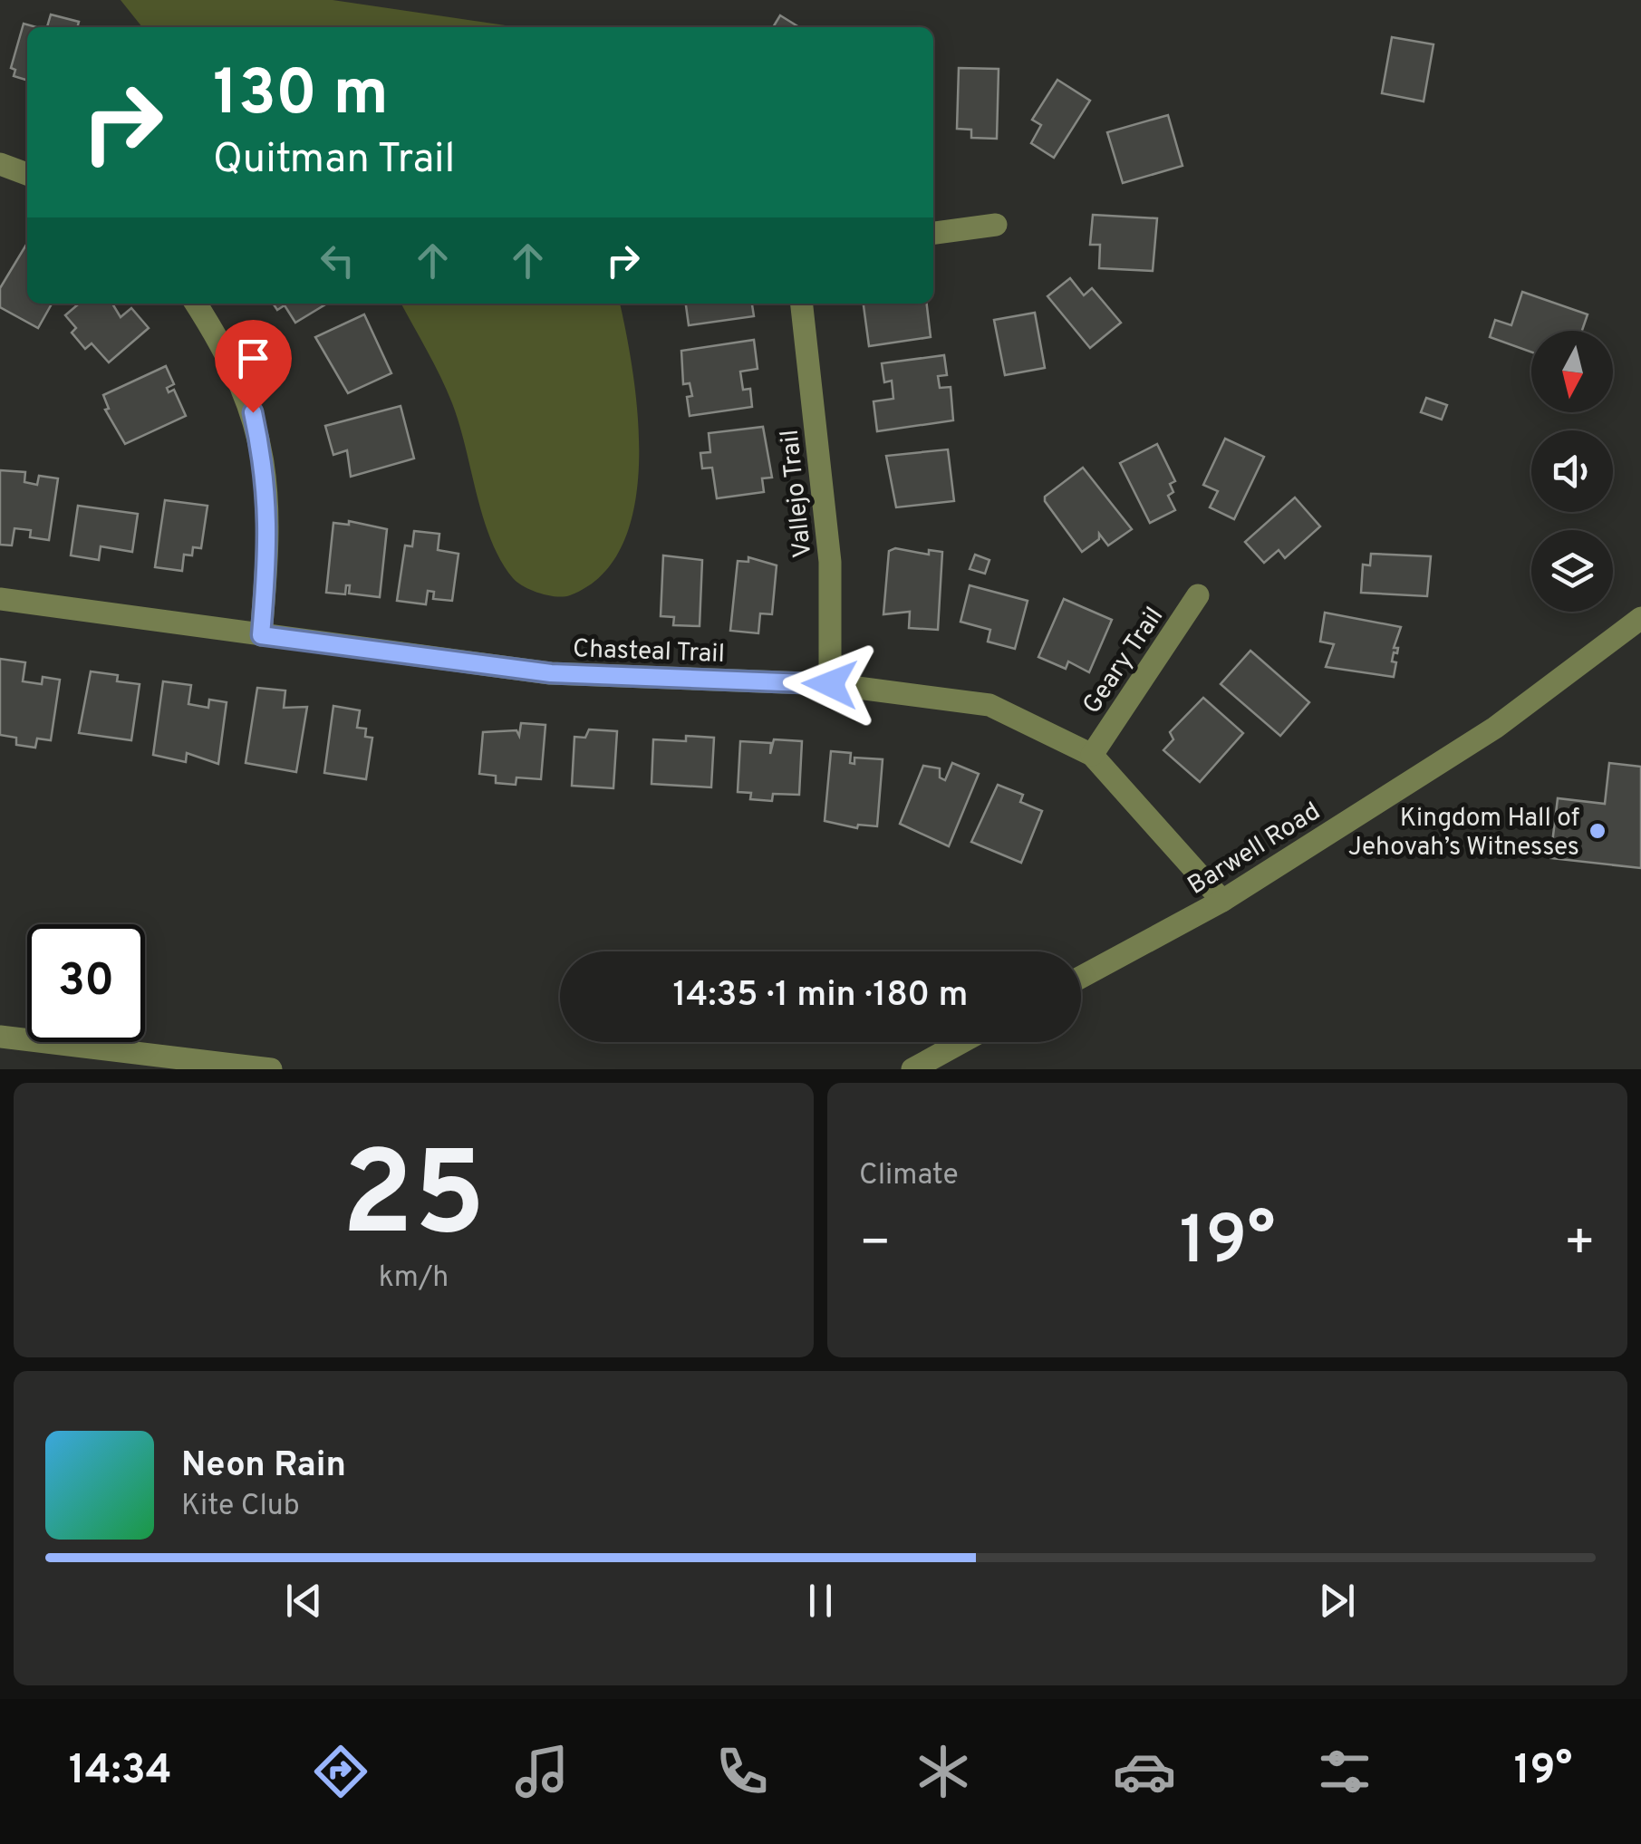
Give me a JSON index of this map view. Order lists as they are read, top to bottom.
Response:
{
  "streets": {
    "street": [
      "Vallejo Trail",
      "Chasteal Trail",
      "Geary Trail",
      "Barwell Road"
    ]
  },
  "crossings": [
    ["Vallejo Trail", "Chasteal Trail"],
    ["Chasteal Trail", "Geary Trail"],
    ["Chasteal Trail", "Barwell Road"]
  ],
  "places": ["Kingdom Hall of Jehovah’s Witnesses"],
  "north": "bottom",
  "page": {
    "turn": ["130 m", "Quitman Trail"],
    "limit": "30",
    "trip": "14:35 · 1 min · 180 m",
    "tile": [
      ["25", "km/h"],
      "Climate"
    ],
    "heat": ["−", "19°", "+"],
    "song": ["Neon Rain", "Kite Club"],
    "tabs": ["14:34", "19°"]
  }
}
